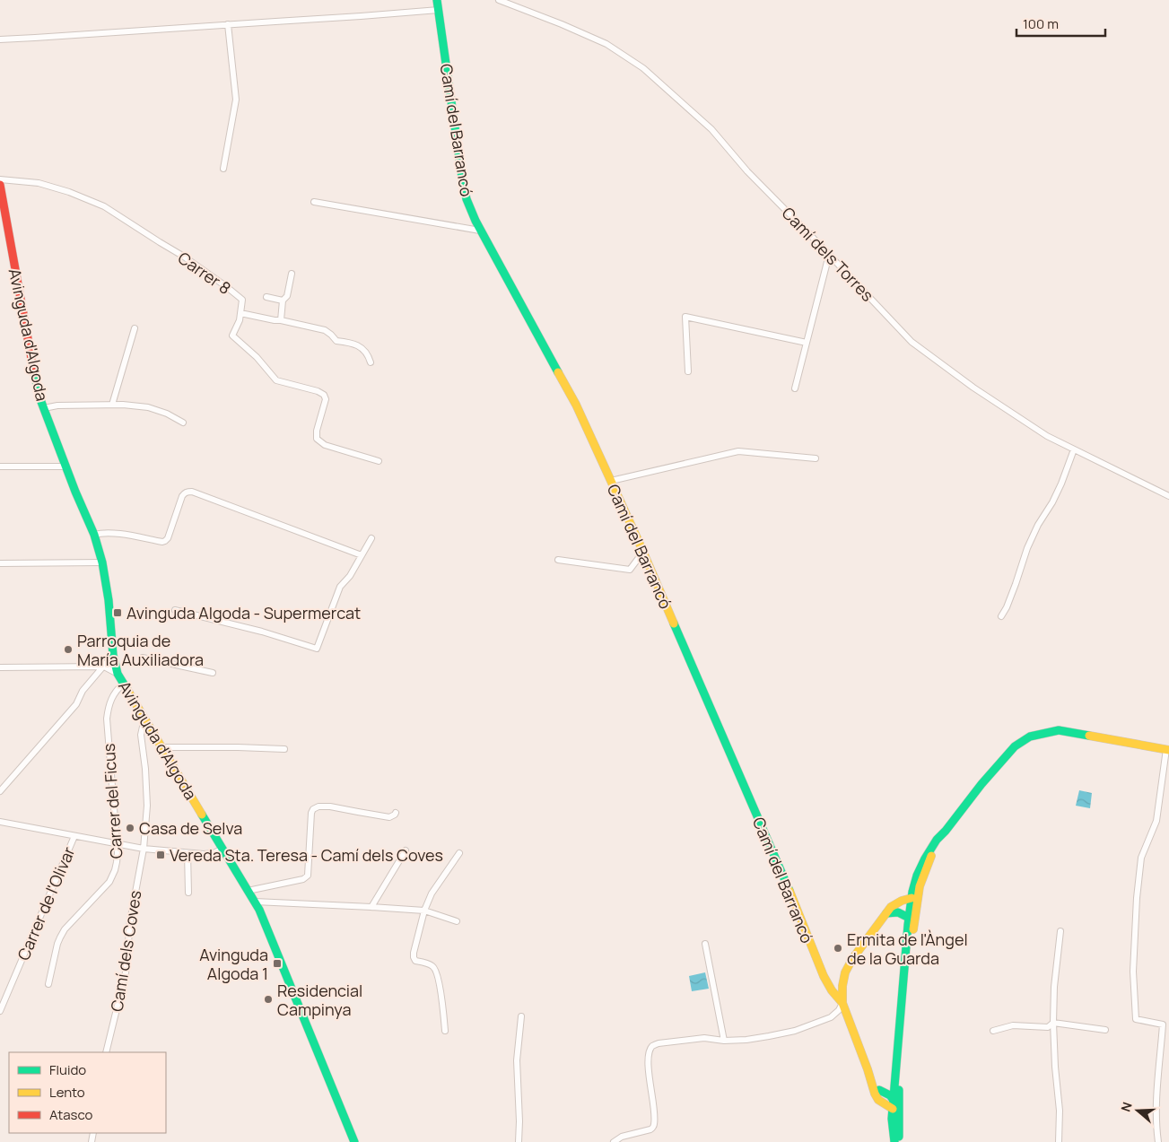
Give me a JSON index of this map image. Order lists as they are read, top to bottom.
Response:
{
  "streets": {
    "street": [
      "Camí del Barrancó",
      "Camí dels Torres",
      "Carrer 8",
      "Avinguda d'Algoda",
      "Carrer del Ficus",
      "Carrer de l'Olivar",
      "Camí dels Coves"
    ]
  },
  "crossings": [
    ["Avinguda d'Algoda", "Carrer del Ficus"],
    ["Avinguda d'Algoda", "Camí dels Coves"]
  ],
  "places": {
    "transit": ["Avinguda Algoda - Supermercat", "Vereda Sta. Teresa - Camí dels Coves", "Avinguda Algoda 1"],
    "other": [
      "Parroquia de María Auxiliadora",
      "Casa de Selva",
      "Ermita de l'Àngel de la Guarda",
      "Residencial Campinya"
    ]
  },
  "legend": ["Fluido", "Lento", "Atasco"],
  "scale_bar": "100 m",
  "north": "left"
}
